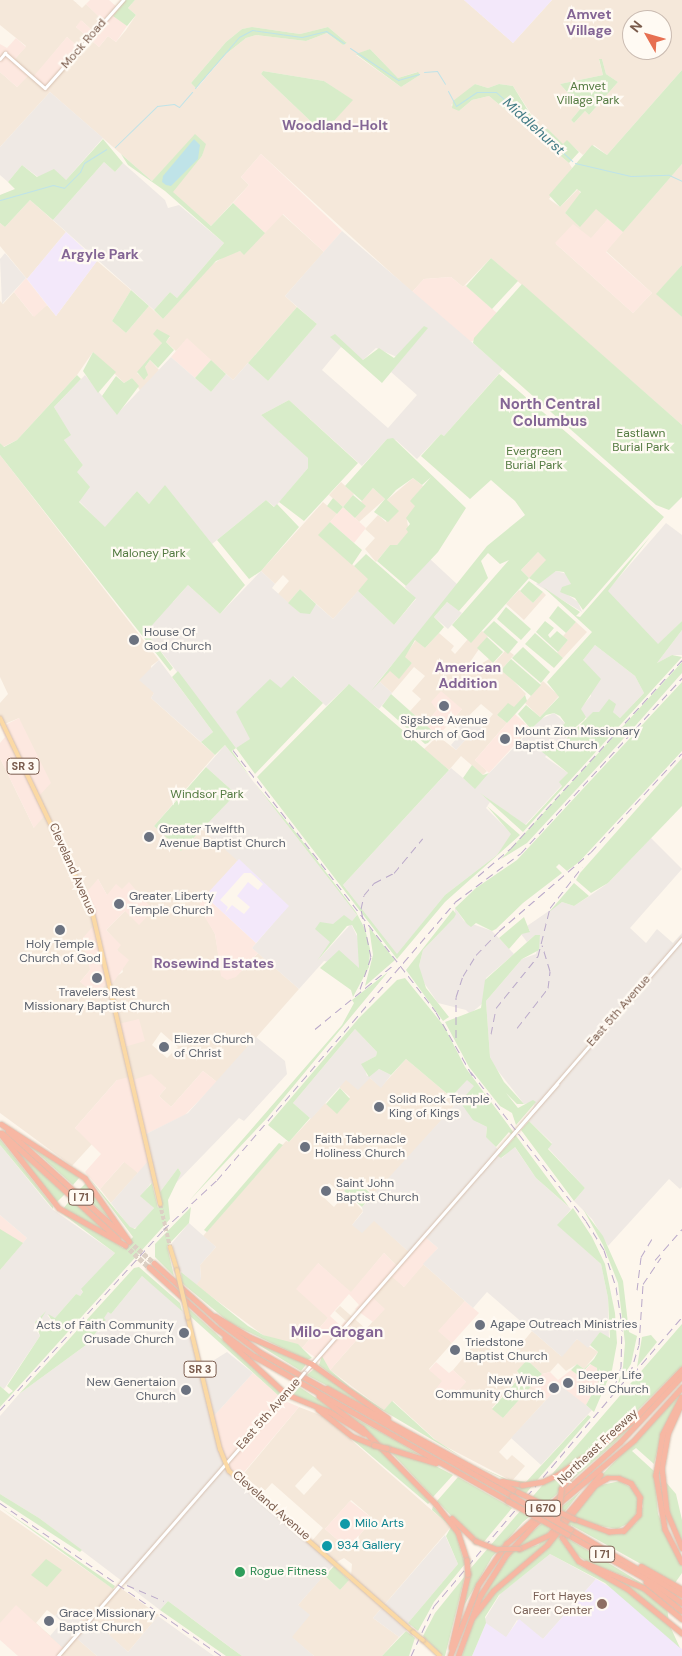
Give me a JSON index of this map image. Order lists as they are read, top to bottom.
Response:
{
  "streets": {
    "highway": ["I 71", "Northeast Freeway", "I 670"],
    "main road": [
      "Mock Road",
      "SR 3",
      "Cleveland Avenue",
      "East 5th Avenue"
    ]
  },
  "crossings": [
    ["Cleveland Avenue", "East 5th Avenue"]
  ],
  "districts": [
    "Amvet Village",
    "Woodland-Holt",
    "Argyle Park",
    "North Central Columbus",
    "American Addition",
    "Rosewind Estates",
    "Milo-Grogan"
  ],
  "water": ["Middlehurst"],
  "parks": [
    "Amvet Village Park",
    "Eastlawn Burial Park",
    "Evergreen Burial Park",
    "Maloney Park",
    "Windsor Park"
  ],
  "places": [
    "House Of God Church",
    "Sigsbee Avenue Church of God",
    "Mount Zion Missionary Baptist Church",
    "Greater Twelfth Avenue Baptist Church",
    "Greater Liberty Temple Church",
    "Holy Temple Church of God",
    "Travelers Rest Missionary Baptist Church",
    "Eliezer Church of Christ",
    "Solid Rock Temple King of Kings",
    "Faith Tabernacle Holiness Church",
    "Saint John Baptist Church",
    "Agape Outreach Ministries",
    "Acts of Faith Community Crusade Church",
    "Triedstone Baptist Church",
    "Deeper Life Bible Church",
    "New Wine Community Church",
    "New Genertaion Church",
    "Milo Arts",
    "934 Gallery",
    "Rogue Fitness",
    "Fort Hayes Career Center",
    "Grace Missionary Baptist Church"
  ],
  "north": "top left"
}
